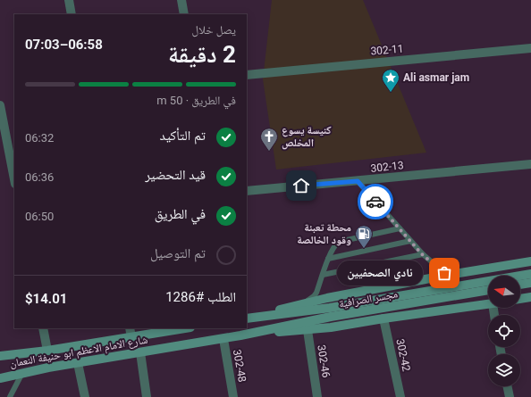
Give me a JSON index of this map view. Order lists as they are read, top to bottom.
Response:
{
  "streets": {
    "main road": ["مجسر الصرافية", "شارع الامام الاعظم ابو حنيفة النعمان"],
    "street": [
      "302-11",
      "302-13",
      "302-42",
      "302-46",
      "302-48"
    ]
  },
  "crossings": [
    ["مجسر الصرافية", "شارع الامام الاعظم ابو حنيفة النعمان"],
    ["شارع الامام الاعظم ابو حنيفة النعمان", "302-48"]
  ],
  "places": {
    "place": ["Ali asmar jam"],
    "church": ["كنيسة يسوع المخلص"],
    "fuel station": ["محطة تعبئة وقود الخالصة"],
    "other": ["نادي الصحفيين"]
  },
  "north": "left",
  "page": {
    "heading": ["2 دقيقة", "يصل خلال", "06:58–07:03"],
    "panel": ["الطلب #1286", "$14.01"],
    "bar": "في الطريق · 50 m",
    "list": [
      ["تم التأكيد", "06:32"],
      ["قيد التحضير", "06:36"],
      ["في الطريق", "06:50"],
      "تم التوصيل"
    ],
    "bubble": "نادي الصحفيين"
  }
}
